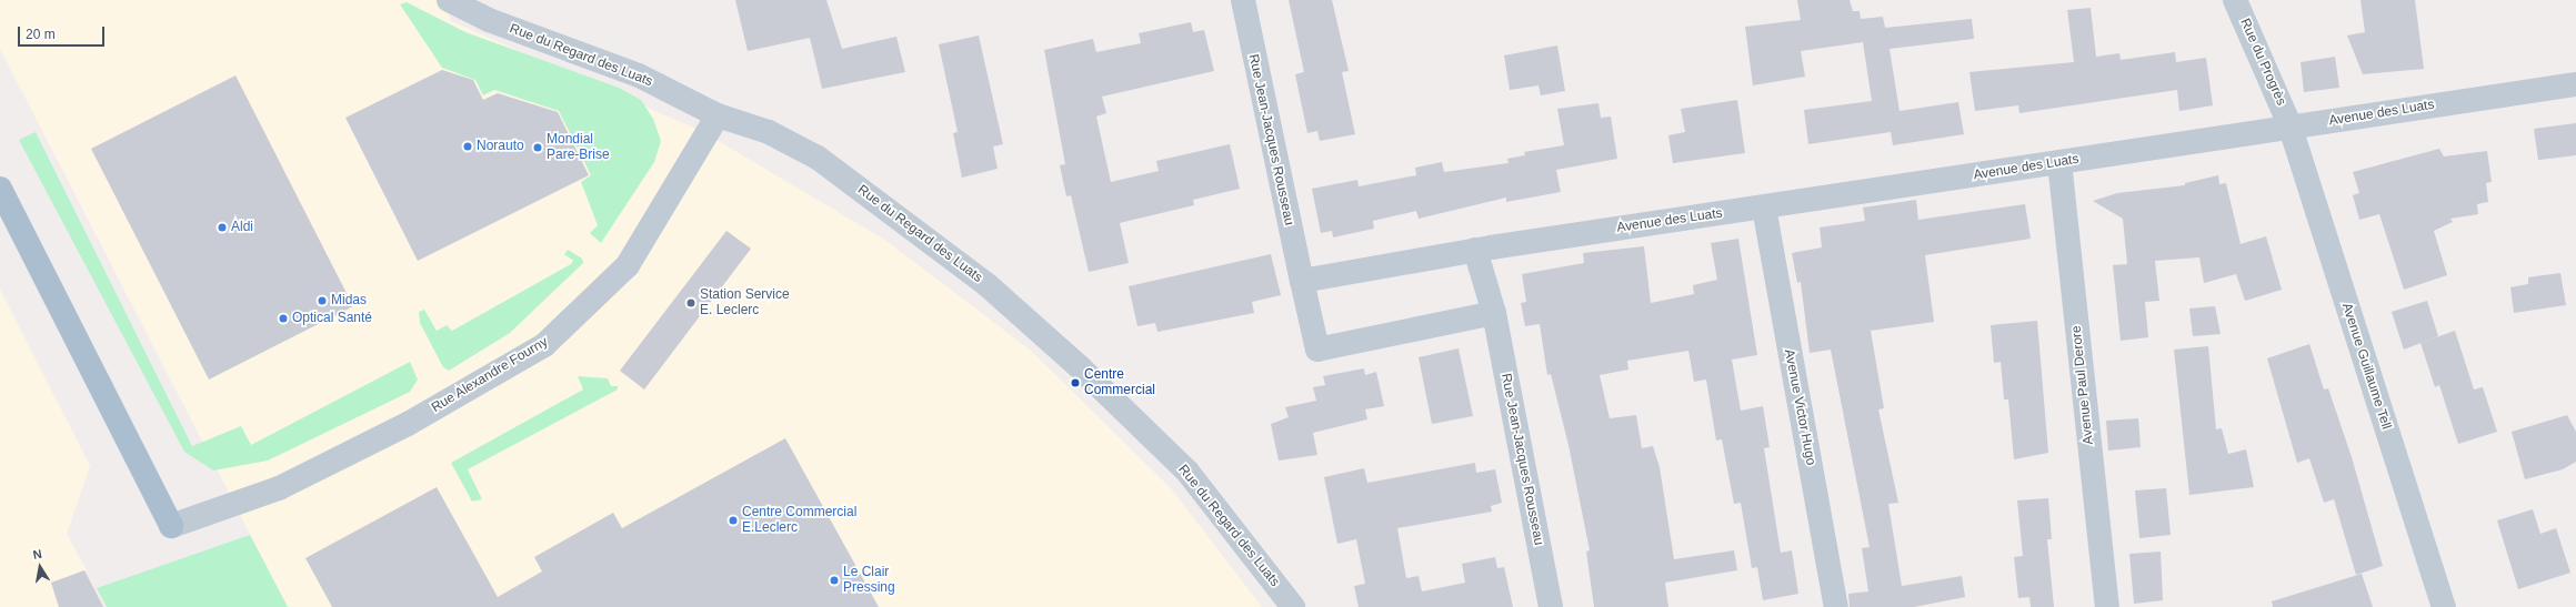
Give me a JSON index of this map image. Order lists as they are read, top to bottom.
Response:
{
  "streets": {
    "street": [
      "Rue du Regard des Luats",
      "Rue du Progrès",
      "Avenue des Luats",
      "Rue Jean-Jacques Rousseau",
      "Avenue Guillaume Tell",
      "Rue Alexandre Fourny",
      "Avenue Paul Derore",
      "Avenue Victor Hugo"
    ]
  },
  "crossings": [
    ["Rue du Regard des Luats", "Rue Alexandre Fourny"],
    ["Rue du Progrès", "Avenue des Luats"],
    ["Rue du Progrès", "Avenue Guillaume Tell"],
    ["Avenue des Luats", "Rue Jean-Jacques Rousseau"],
    ["Avenue des Luats", "Avenue Guillaume Tell"],
    ["Avenue des Luats", "Avenue Paul Derore"],
    ["Avenue des Luats", "Avenue Victor Hugo"]
  ],
  "places": [
    "Norauto",
    "Mondial Pare-Brise",
    "Aldi",
    "Midas",
    "Station Service E. Leclerc",
    "Optical Santé",
    "Centre Commercial",
    "Centre Commercial E.Leclerc",
    "Le Clair Pressing"
  ],
  "scale_bar": "20 m",
  "north": "top"
}
